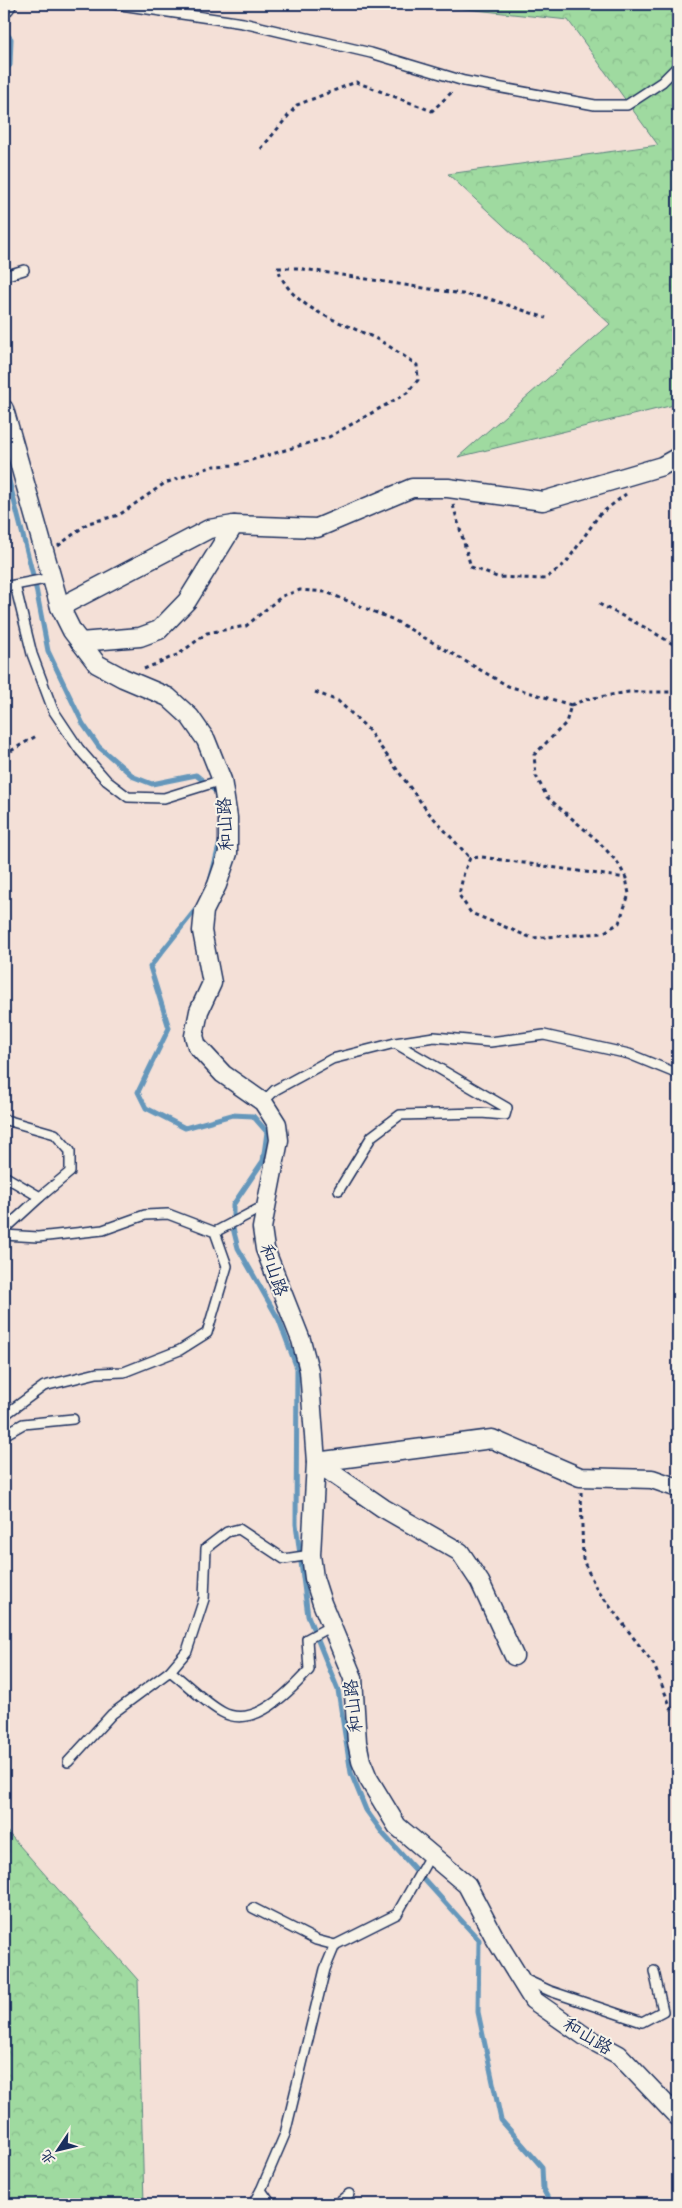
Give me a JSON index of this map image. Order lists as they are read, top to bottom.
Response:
{
  "streets": {
    "street": ["和山路"]
  },
  "north": "bottom left"
}
